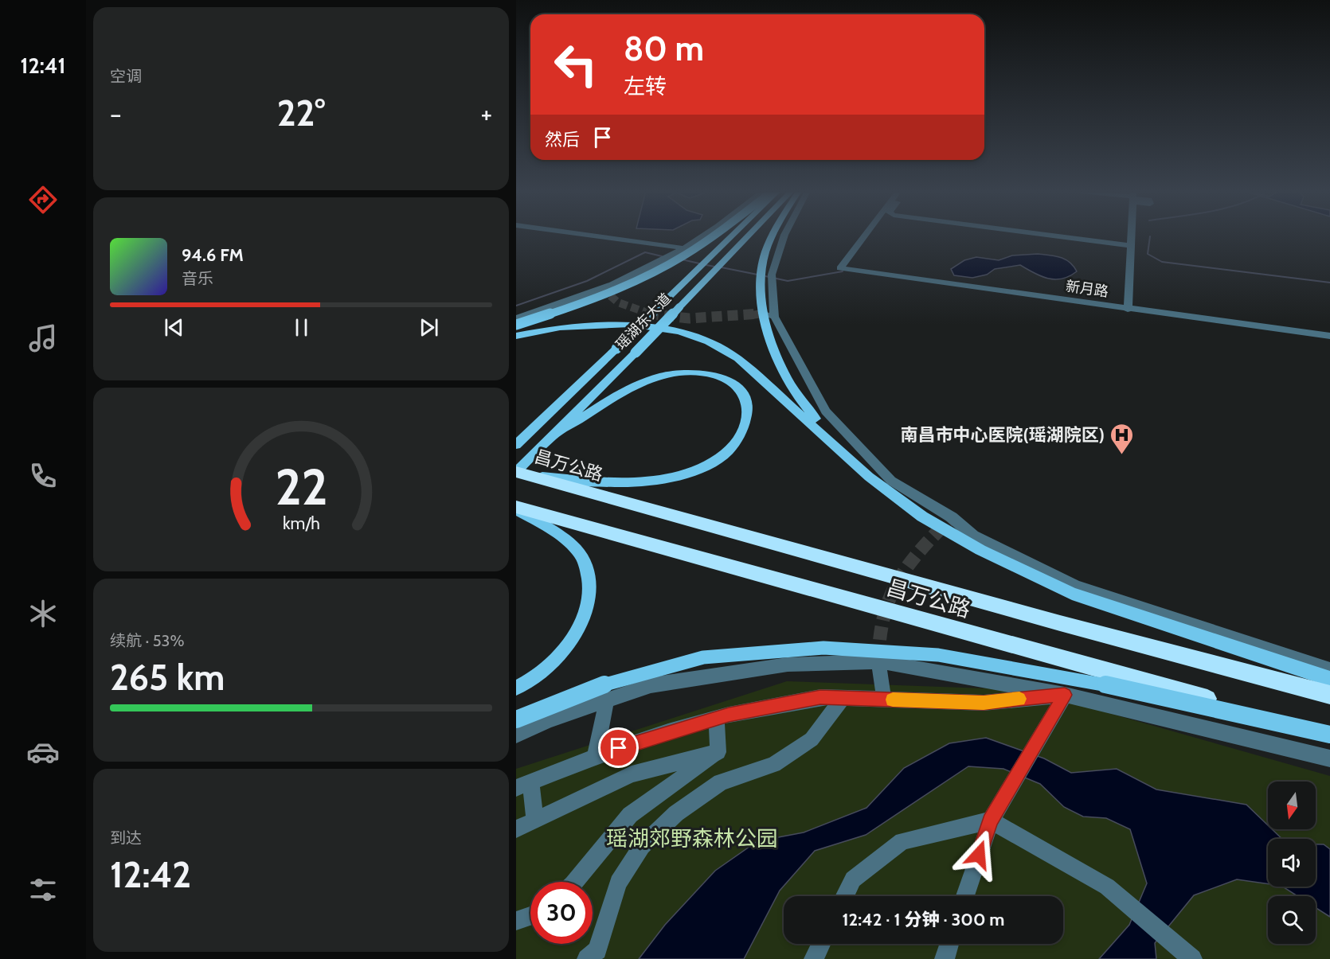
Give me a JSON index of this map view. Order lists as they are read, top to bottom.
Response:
{
  "streets": {
    "highway": ["昌万公路"],
    "main road": ["瑶湖东大道"],
    "street": ["新月路"]
  },
  "crossings": [
    ["瑶湖东大道", "昌万公路"]
  ],
  "parks": ["瑶湖郊野森林公园"],
  "places": {
    "hospital": ["南昌市中心医院(瑶湖院区)"]
  },
  "north": "bottom",
  "page": {
    "tabs": "12:41",
    "tile": [
      "空调",
      ["续航 · 53%", "265 km"],
      ["到达", "12:42"]
    ],
    "turn": ["80 m", "左转"],
    "heat": ["−", "22°", "+"],
    "then": "然后",
    "song": ["94.6 FM", "音乐"],
    "limit": "30",
    "trip": "12:42 · 1 分钟 · 300 m",
    "gauge": ["22", "km/h"]
  }
}
